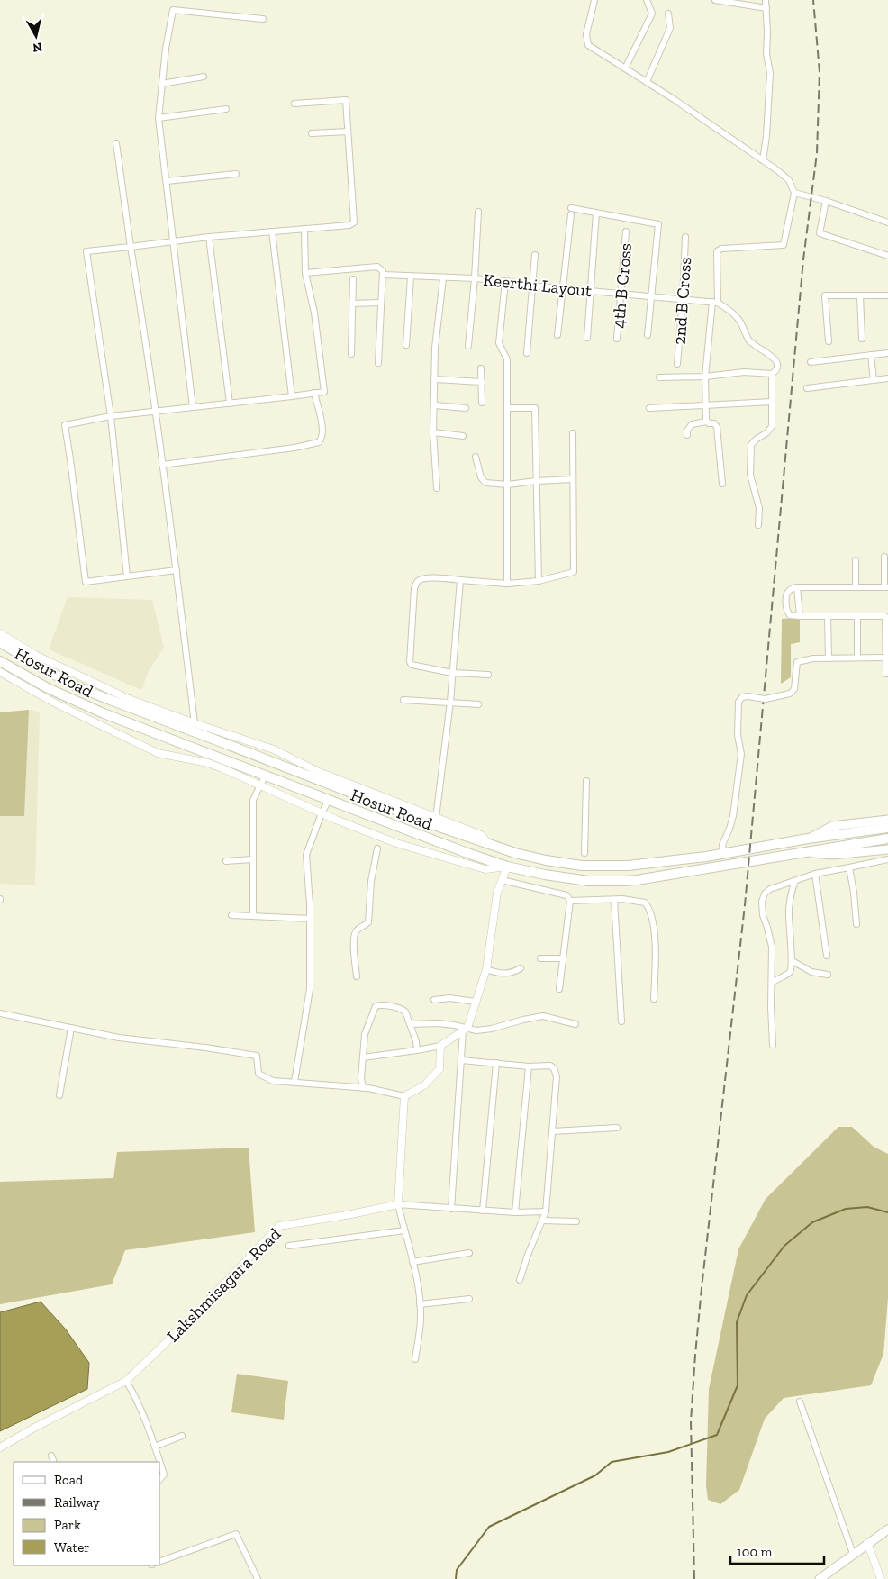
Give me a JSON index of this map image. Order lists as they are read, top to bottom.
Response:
{
  "streets": {
    "highway": ["Hosur Road"],
    "street": [
      "Keerthi Layout",
      "4th B Cross",
      "2nd B Cross",
      "Lakshmisagara Road"
    ]
  },
  "crossings": [
    ["Keerthi Layout", "4th B Cross"],
    ["Keerthi Layout", "2nd B Cross"]
  ],
  "legend": [
    "Road",
    "Railway",
    "Park",
    "Water"
  ],
  "scale_bar": "100 m",
  "north": "bottom"
}
